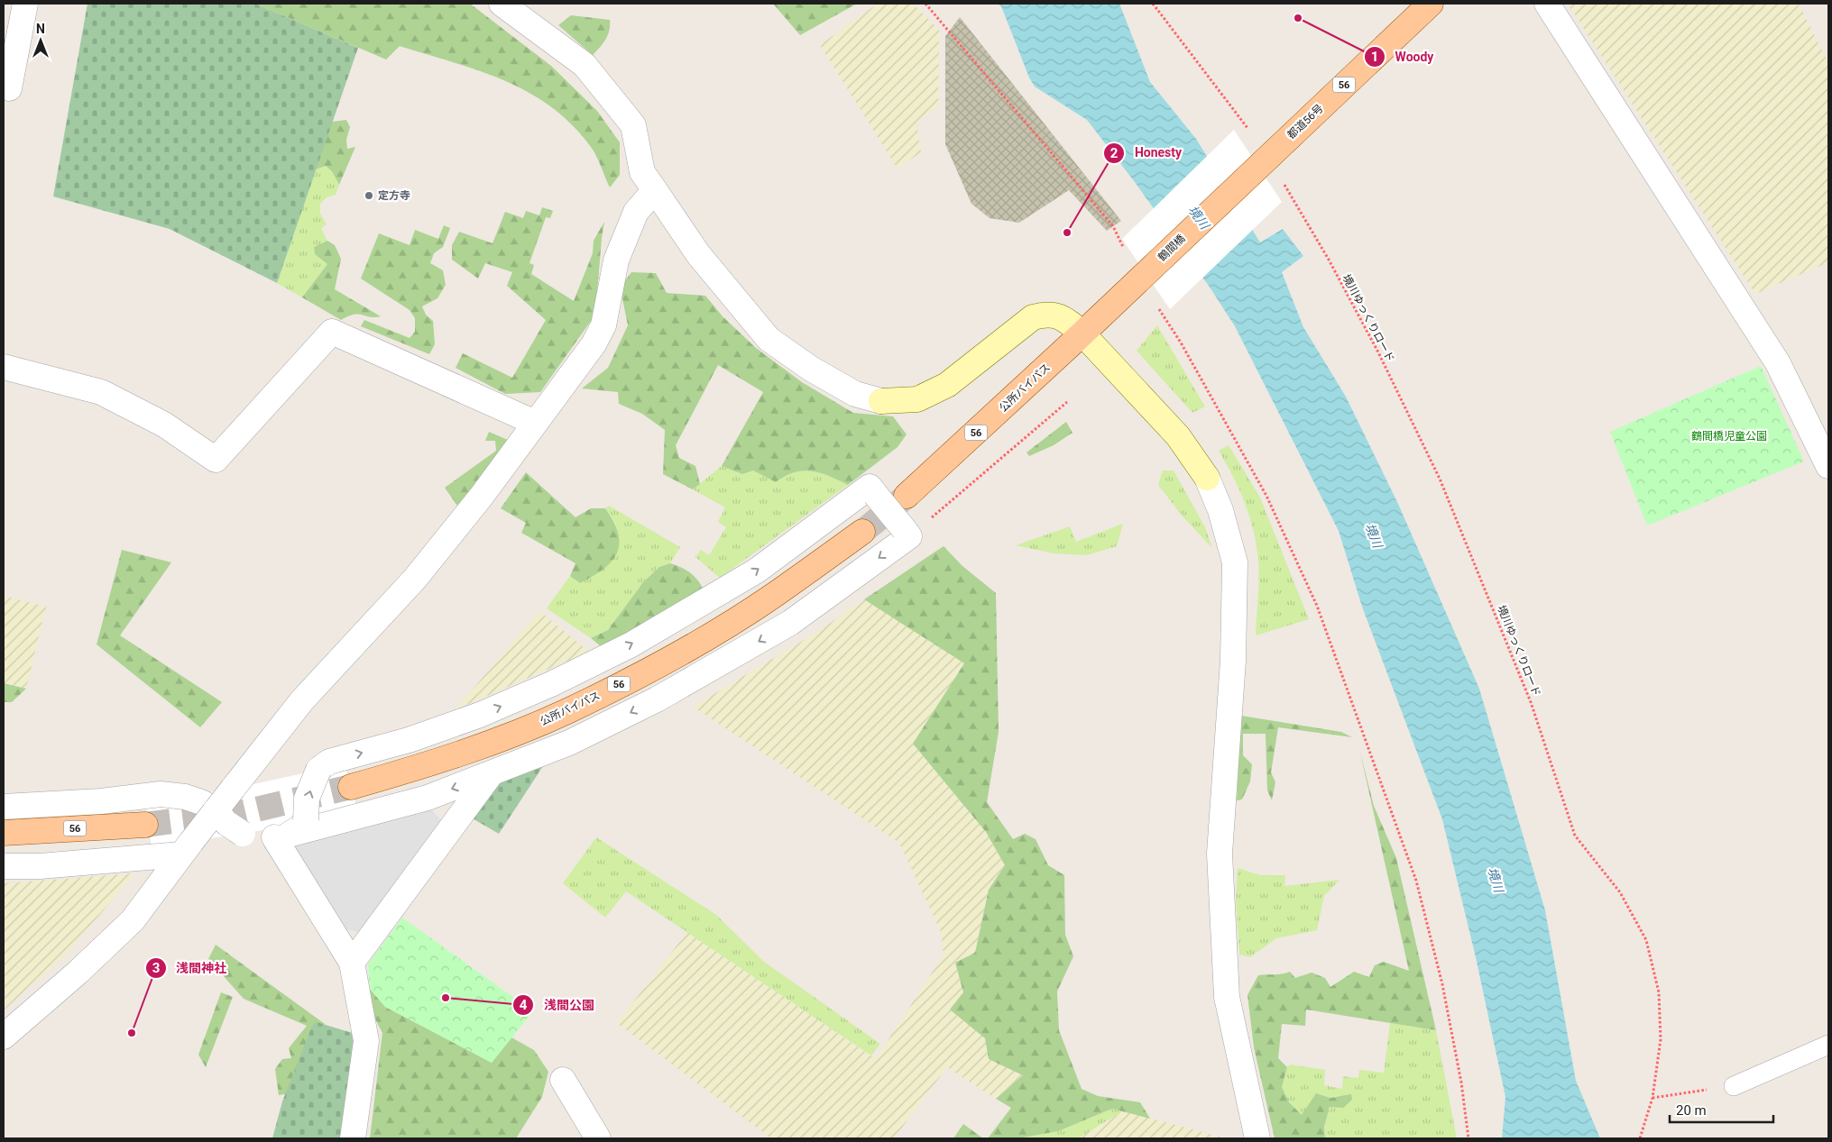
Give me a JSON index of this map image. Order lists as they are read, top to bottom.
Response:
{
  "streets": {
    "main road": [
      "56",
      "都道56号",
      "鶴間橋",
      "公所バイパス"
    ],
    "path": ["境川ゆっくりロード"]
  },
  "crossings": [
    ["都道56号", "鶴間橋"],
    ["鶴間橋", "公所バイパス"]
  ],
  "water": ["境川"],
  "parks": ["鶴間橋児童公園"],
  "places": [
    "Woody",
    "定方寺",
    "Honesty",
    "浅間公園",
    "浅間神社"
  ],
  "scale_bar": "20 m",
  "north": "top"
}
